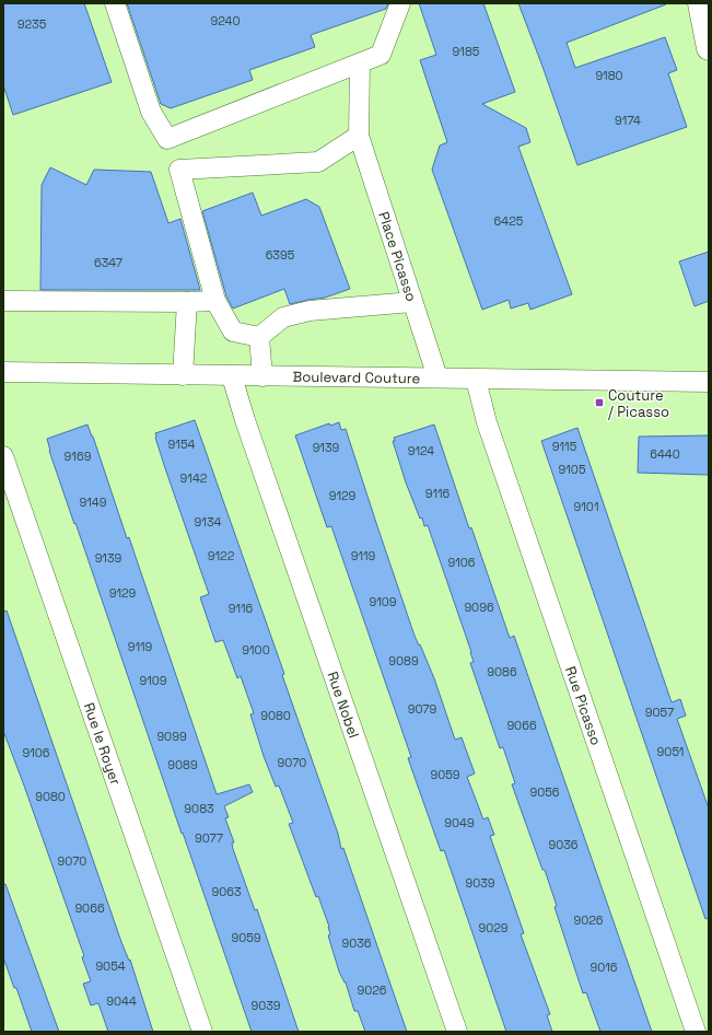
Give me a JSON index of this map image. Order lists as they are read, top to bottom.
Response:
{
  "streets": {
    "street": [
      "Place Picasso",
      "Boulevard Couture",
      "Rue Nobel",
      "Rue Picasso",
      "Rue le Royer"
    ]
  },
  "crossings": [
    ["Place Picasso", "Boulevard Couture"],
    ["Boulevard Couture", "Rue Nobel"],
    ["Boulevard Couture", "Rue Picasso"]
  ],
  "places": {
    "transit": ["Couture / Picasso"]
  },
  "house_numbers": [
    "9240",
    "9235",
    "9185",
    "9180",
    "9174",
    "6425",
    "6395",
    "6347",
    "9154",
    "9115",
    "9139",
    "9124",
    "6440",
    "9169",
    "9105",
    "9142",
    "9116",
    "9129",
    "9149",
    "9101",
    "9134",
    "9122",
    "9119",
    "9139",
    "9106",
    "9129",
    "9109",
    "9096",
    "9116",
    "9119",
    "9100",
    "9089",
    "9086",
    "9109",
    "9079",
    "9057",
    "9080",
    "9066",
    "9099",
    "9051",
    "9106",
    "9070",
    "9089",
    "9059",
    "9056",
    "9080",
    "9083",
    "9049",
    "9077",
    "9036",
    "9070",
    "9039",
    "9063",
    "9066",
    "9026",
    "9029",
    "9059",
    "9036",
    "9054",
    "9016",
    "9026",
    "9044",
    "9039"
  ]
}
